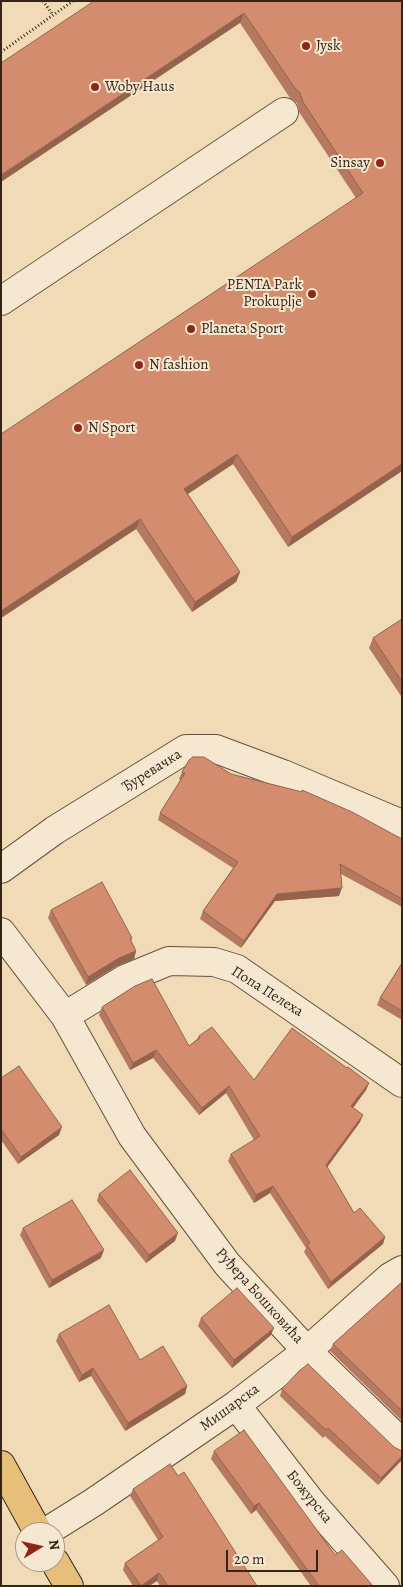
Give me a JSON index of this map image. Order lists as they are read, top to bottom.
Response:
{
  "streets": {
    "street": [
      "Ђуревачка",
      "Попа Пелеха",
      "Руђера Бошковића",
      "Мишарска",
      "Божурска"
    ]
  },
  "crossings": [
    ["Попа Пелеха", "Руђера Бошковића"],
    ["Руђера Бошковића", "Мишарска"],
    ["Мишарска", "Божурска"]
  ],
  "places": [
    "Jysk",
    "Woby Haus",
    "Sinsay",
    "PENTA Park Prokuplje",
    "Planeta Sport",
    "N fashion",
    "N Sport"
  ],
  "scale_bar": "20 m",
  "north": "right"
}
